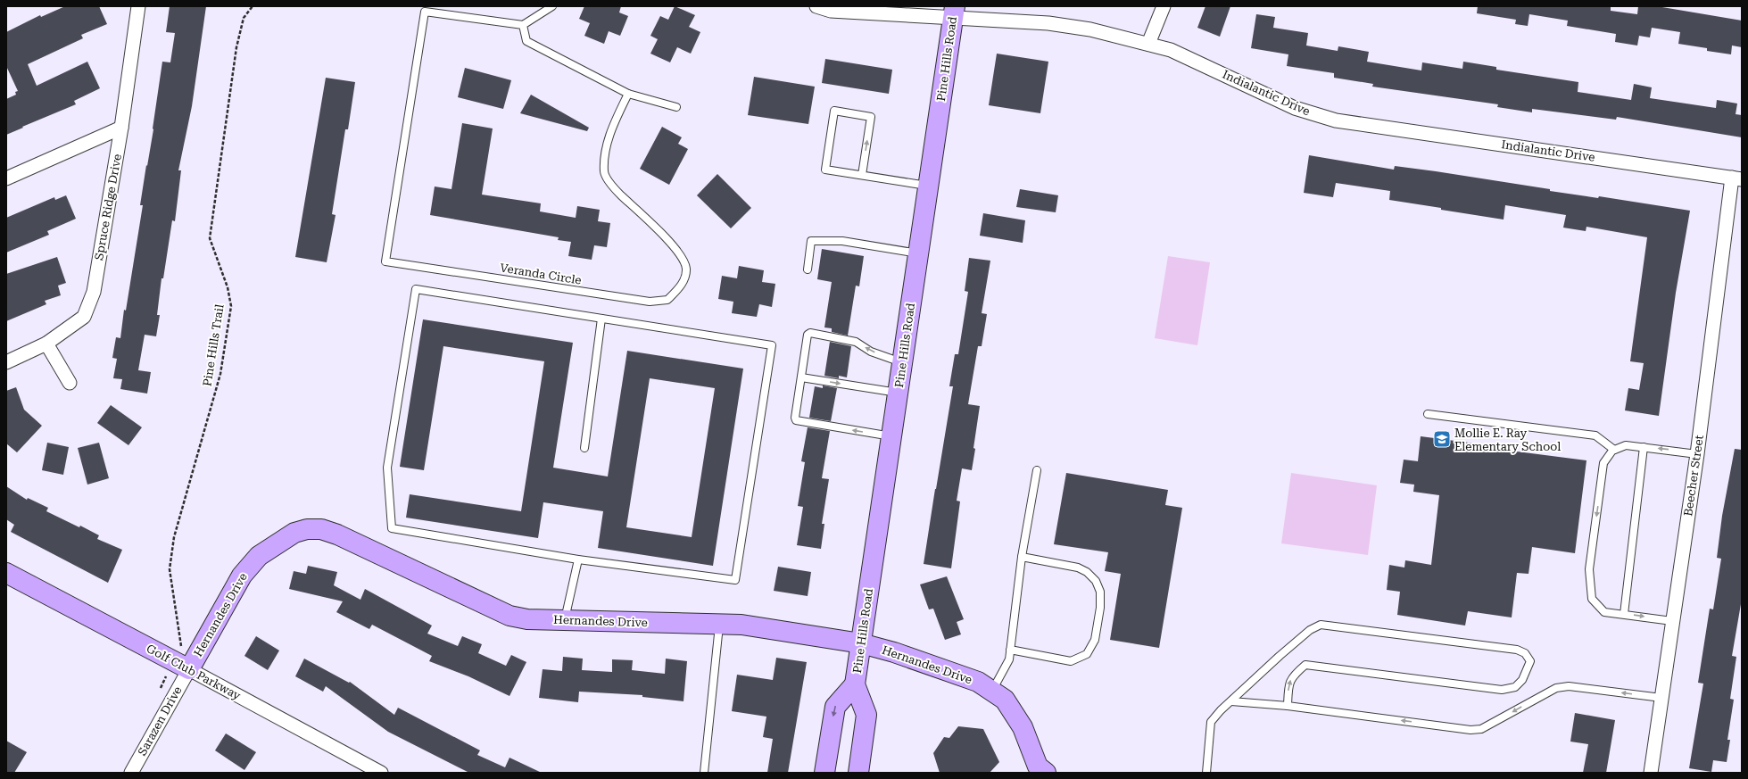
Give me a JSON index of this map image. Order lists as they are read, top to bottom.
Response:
{
  "streets": {
    "street": [
      "Pine Hills Road",
      "Indialantic Drive",
      "Spruce Ridge Drive",
      "Beecher Street",
      "Hernandes Drive",
      "Golf Club Parkway",
      "Sarazen Drive"
    ],
    "lane": ["Veranda Circle"],
    "path": ["Pine Hills Trail"]
  },
  "crossings": [
    ["Pine Hills Road", "Indialantic Drive"],
    ["Pine Hills Road", "Hernandes Drive"],
    ["Indialantic Drive", "Beecher Street"],
    ["Hernandes Drive", "Golf Club Parkway"],
    ["Hernandes Drive", "Sarazen Drive"],
    ["Golf Club Parkway", "Sarazen Drive"]
  ],
  "places": {
    "school or university": ["Mollie E. Ray Elementary School"]
  }
}
